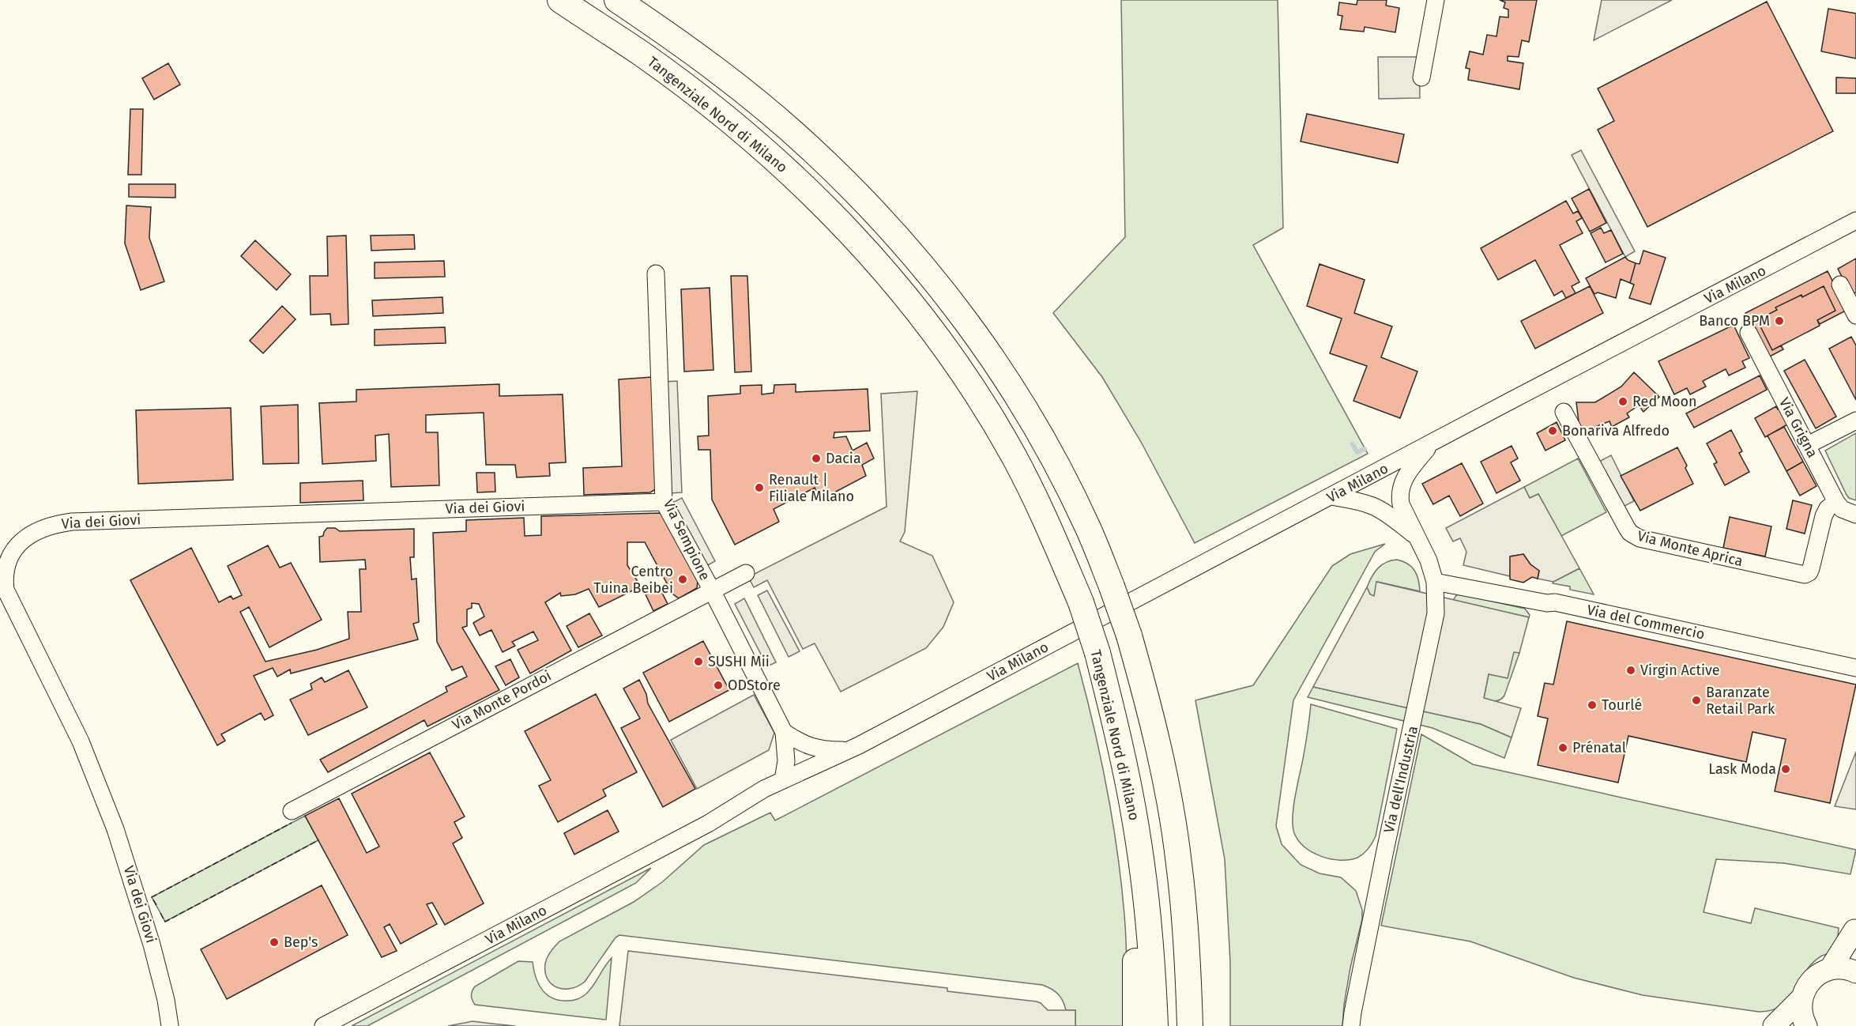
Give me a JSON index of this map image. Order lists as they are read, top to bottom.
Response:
{
  "streets": {
    "highway": ["Tangenziale Nord di Milano"],
    "street": [
      "Via Milano",
      "Via Grigna",
      "Via dei Giovi",
      "Via Sempione",
      "Via Monte Aprica",
      "Via del Commercio",
      "Via Monte Pordoi",
      "Via dell'Industria"
    ]
  },
  "crossings": [
    ["Via Milano", "Via Sempione"],
    ["Via Milano", "Via dell'Industria"],
    ["Via Grigna", "Via Monte Aprica"],
    ["Via dei Giovi", "Via Sempione"],
    ["Via Sempione", "Via Monte Pordoi"],
    ["Via del Commercio", "Via dell'Industria"]
  ],
  "places": [
    "Banco BPM",
    "Red Moon",
    "Bonariva Alfredo",
    "Dacia",
    "Renault | Filiale Milano",
    "Centro Tuina Beibei",
    "SUSHI Mii",
    "Virgin Active",
    "ODStore",
    "Baranzate Retail Park",
    "Tourlé",
    "Prénatal",
    "Lask Moda",
    "Bep's"
  ]
}
